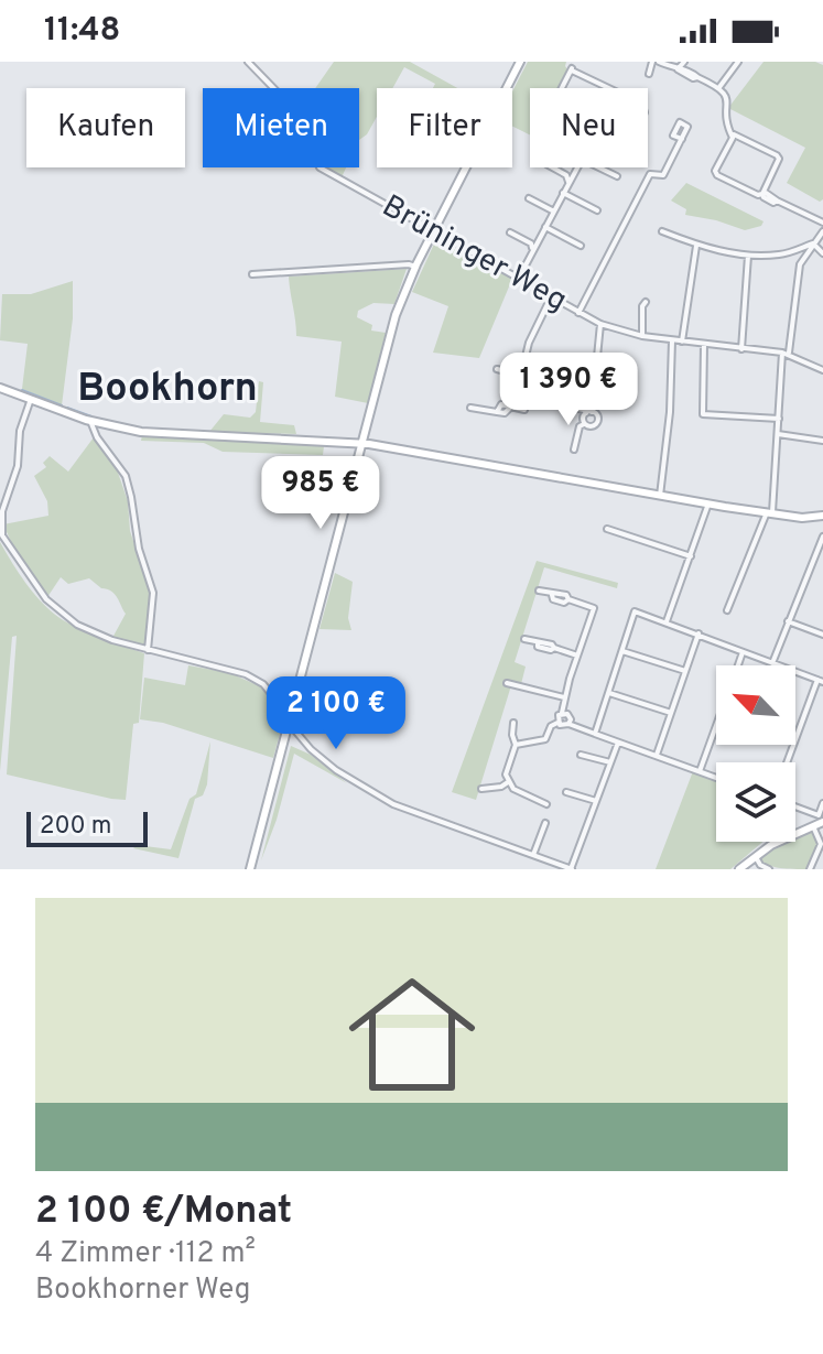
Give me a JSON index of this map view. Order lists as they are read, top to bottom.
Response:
{
  "streets": {
    "street": ["Brüninger Weg"]
  },
  "districts": ["Bookhorn"],
  "scale_bar": "200 m",
  "north": "top left",
  "page": {
    "status": "11:48",
    "chip": [
      "Kaufen",
      "Mieten",
      "Filter",
      "Neu"
    ],
    "price": ["1 390 €", "985 €", "2 100 €"],
    "scale": "200 m",
    "list": [
      {
        "name": "2 100 €/Monat",
        "note": "4 Zimmer · 112 m² · Bookhorner Weg"
      }
    ]
  }
}
